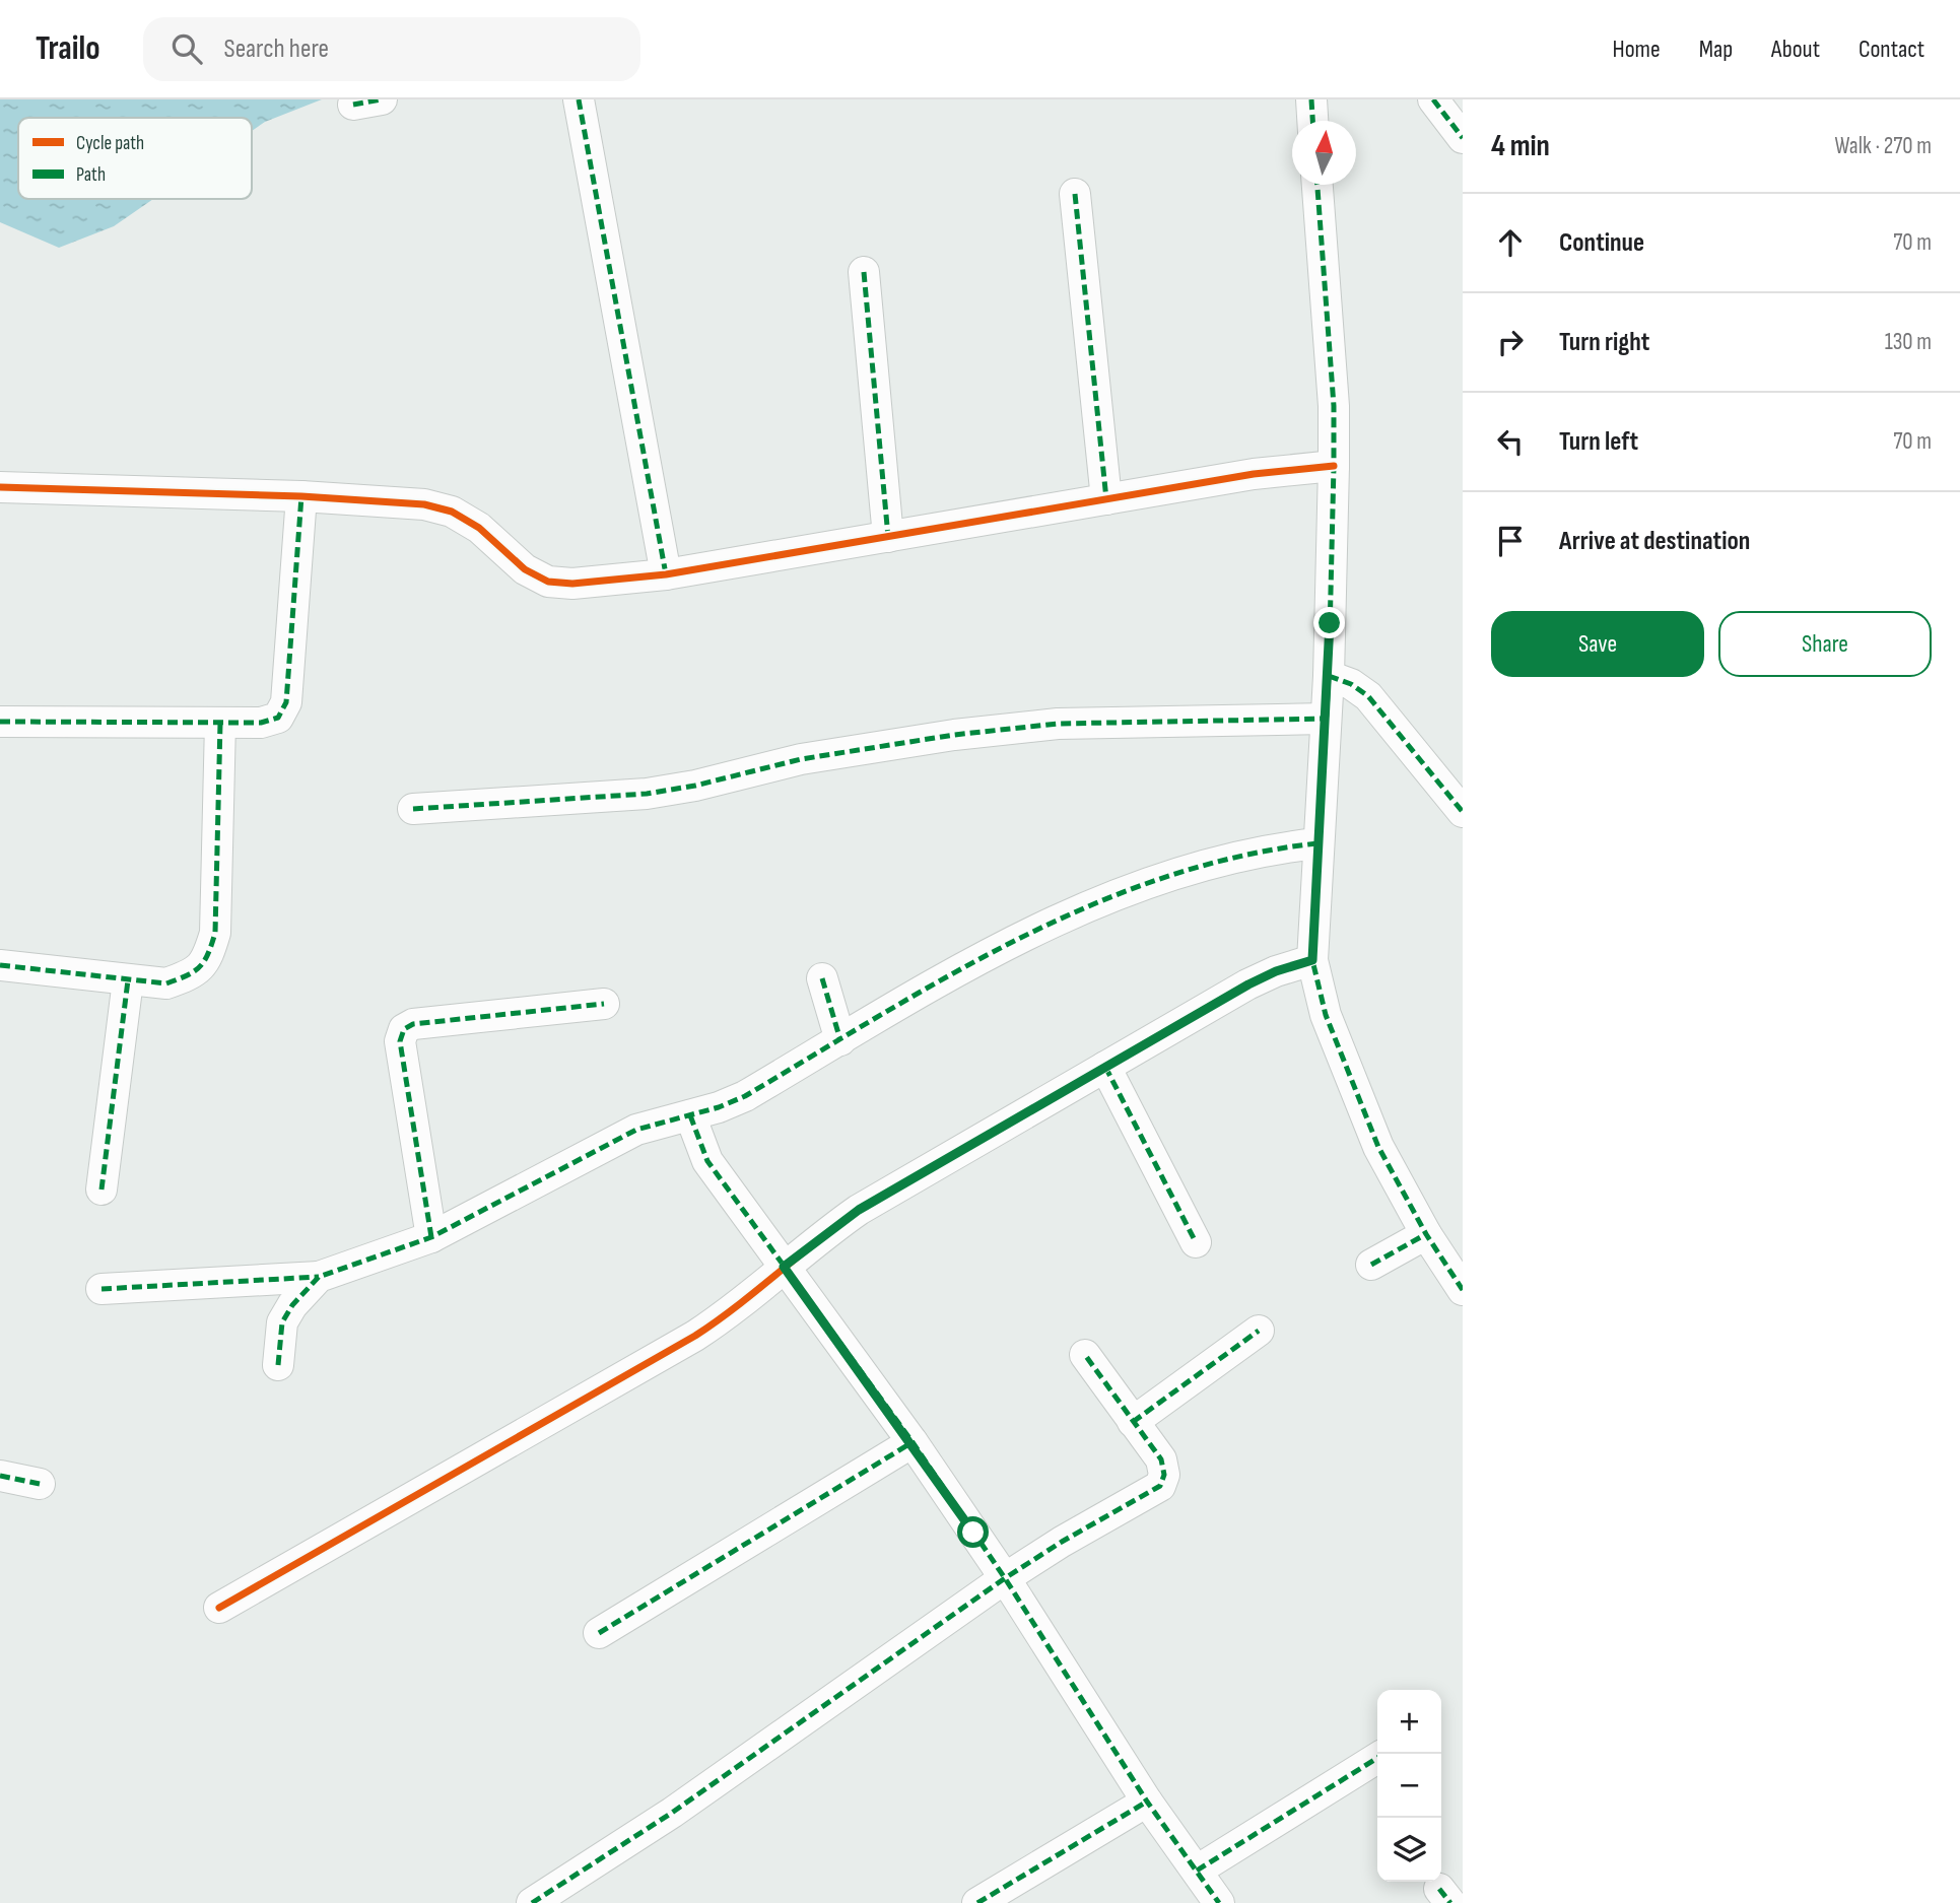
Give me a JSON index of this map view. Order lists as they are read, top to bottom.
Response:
{
  "legend": ["Cycle path", "Path"],
  "north": "top",
  "page": {
    "header": "Trailo",
    "search": "Search here",
    "nav": [
      "Home",
      "Map",
      "About",
      "Contact"
    ],
    "heading": ["4 min", "Walk · 270 m"],
    "list": [
      ["Continue", "70 m"],
      ["Turn right", "130 m"],
      ["Turn left", "70 m"],
      "Arrive at destination"
    ],
    "buttons": ["Save", "Share"],
    "map_buttons": ["+", "−"]
  }
}
